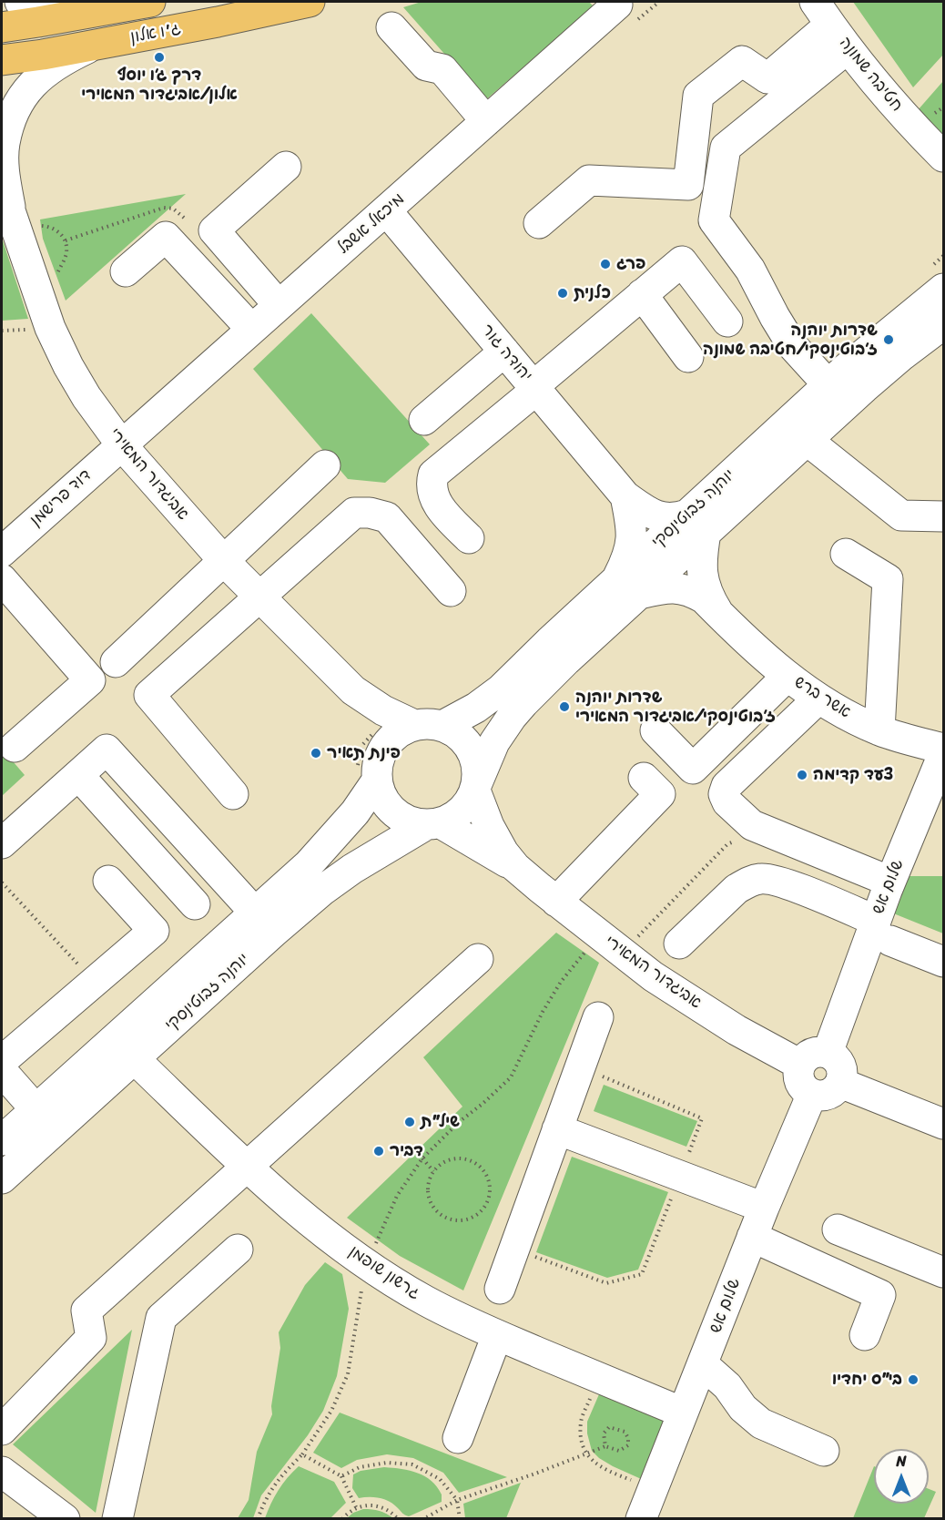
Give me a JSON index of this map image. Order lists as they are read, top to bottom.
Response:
{
  "streets": {
    "main road": ["ג'ו אלון"],
    "street": [
      "חטיבה שמונה",
      "מיכאל אשבל",
      "יהודה גור",
      "אביגדור המאירי",
      "דוד פרישמן",
      "יוהנה זבוטינסקי",
      "אשר ברש",
      "שלום אש",
      "גרשון שופמן"
    ]
  },
  "crossings": [
    ["ג'ו אלון", "אביגדור המאירי"],
    ["מיכאל אשבל", "יהודה גור"],
    ["מיכאל אשבל", "אביגדור המאירי"],
    ["מיכאל אשבל", "דוד פרישמן"],
    ["יהודה גור", "יוהנה זבוטינסקי"],
    ["יהודה גור", "אשר ברש"],
    ["אביגדור המאירי", "דוד פרישמן"],
    ["אביגדור המאירי", "יוהנה זבוטינסקי"],
    ["אביגדור המאירי", "שלום אש"],
    ["יוהנה זבוטינסקי", "אשר ברש"],
    ["יוהנה זבוטינסקי", "גרשון שופמן"],
    ["שלום אש", "גרשון שופמן"]
  ],
  "places": [
    "דרך ג׳ו יוסף אלון/אביגדור המאירי",
    "פרג",
    "כלנית",
    "שדרות יוהנה ז׳בוטינסקי/חטיבה שמונה",
    "שדרות יוהנה ז׳בוטינסקי/אביגדור המאירי",
    "פינת תאיר",
    "צעד קדימה",
    "שיל\"ת",
    "דביר",
    "בי\"ס יחדיו"
  ],
  "north": "top"
}
